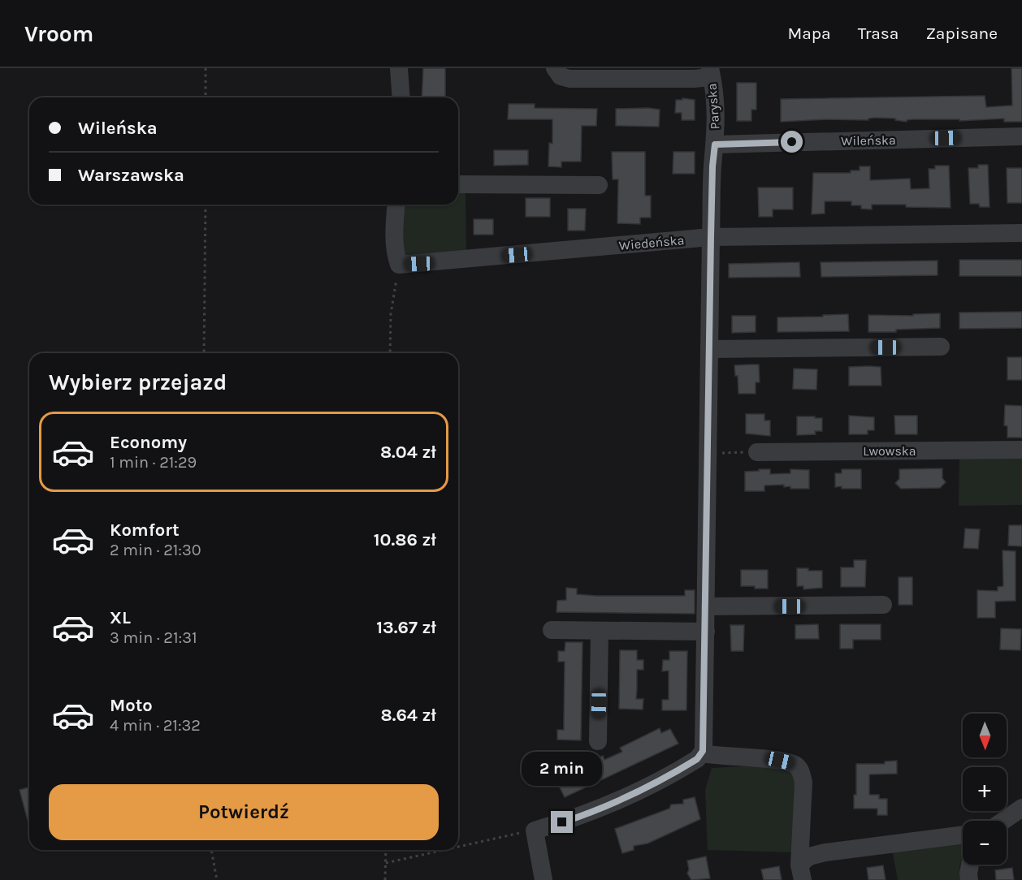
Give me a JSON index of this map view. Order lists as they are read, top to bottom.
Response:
{
  "streets": {
    "street": [
      "Paryska",
      "Wileńska",
      "Wiedeńska",
      "Lwowska"
    ]
  },
  "crossings": [
    ["Paryska", "Wileńska"],
    ["Paryska", "Wiedeńska"]
  ],
  "north": "bottom",
  "page": {
    "header": "Vroom",
    "nav": ["Mapa", "Trasa", "Zapisane"],
    "banner": ["Wileńska", "Warszawska"],
    "heading": "Wybierz przejazd",
    "list": [
      {
        "name": "Economy",
        "note": "1 min · 21:29",
        "value": "8.04 zł"
      },
      {
        "name": "Komfort",
        "note": "2 min · 21:30",
        "value": "10.86 zł"
      },
      {
        "name": "XL",
        "note": "3 min · 21:31",
        "value": "13.67 zł"
      },
      {
        "name": "Moto",
        "note": "4 min · 21:32",
        "value": "8.64 zł"
      }
    ],
    "map_buttons": ["+", "−"],
    "bubble": "2 min",
    "buttons": "Potwierdź"
  }
}
